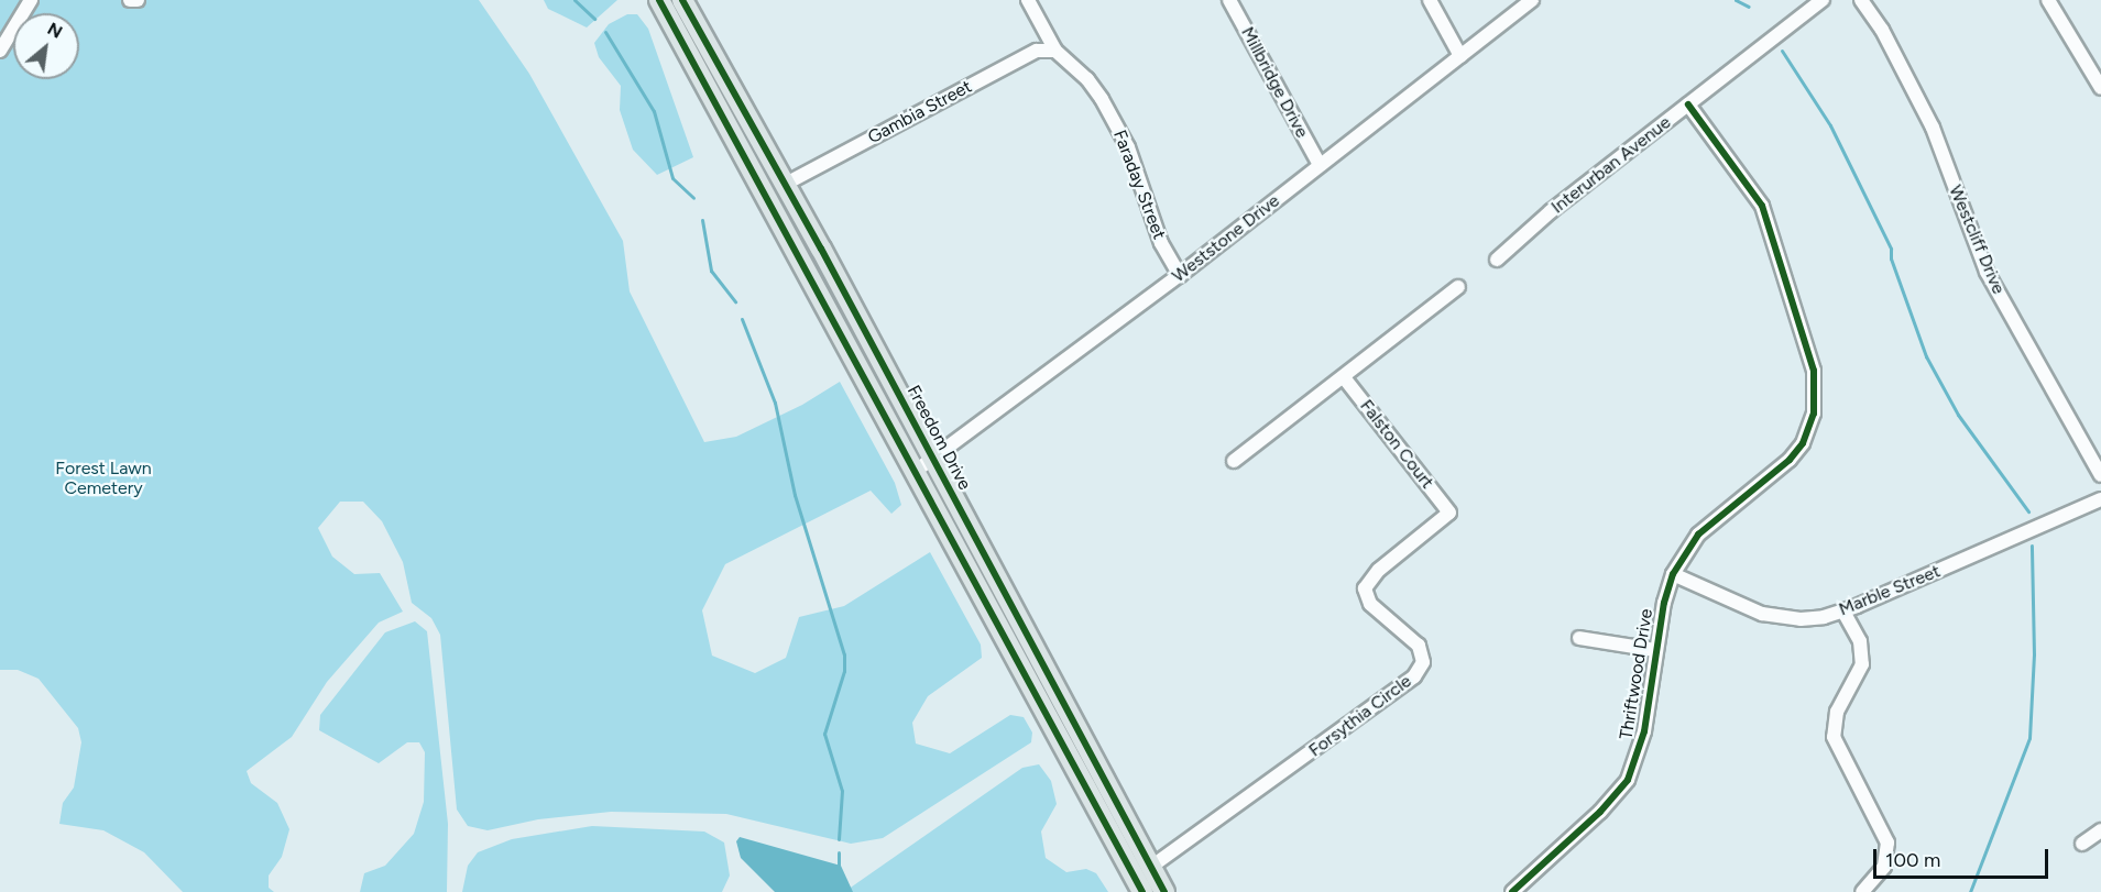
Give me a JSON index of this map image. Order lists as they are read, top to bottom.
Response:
{
  "streets": {
    "main road": ["Freedom Drive"],
    "street": [
      "Millbridge Drive",
      "Gambia Street",
      "Interurban Avenue",
      "Faraday Street",
      "Weststone Drive",
      "Westcliff Drive",
      "Falston Court",
      "Marble Street",
      "Thriftwood Drive",
      "Forsythia Circle"
    ]
  },
  "crossings": [
    ["Millbridge Drive", "Weststone Drive"],
    ["Gambia Street", "Faraday Street"],
    ["Gambia Street", "Freedom Drive"],
    ["Interurban Avenue", "Thriftwood Drive"],
    ["Faraday Street", "Weststone Drive"],
    ["Weststone Drive", "Freedom Drive"],
    ["Freedom Drive", "Forsythia Circle"],
    ["Falston Court", "Forsythia Circle"],
    ["Marble Street", "Thriftwood Drive"]
  ],
  "parks": ["Forest Lawn Cemetery"],
  "scale_bar": "100 m",
  "north": "top right"
}
